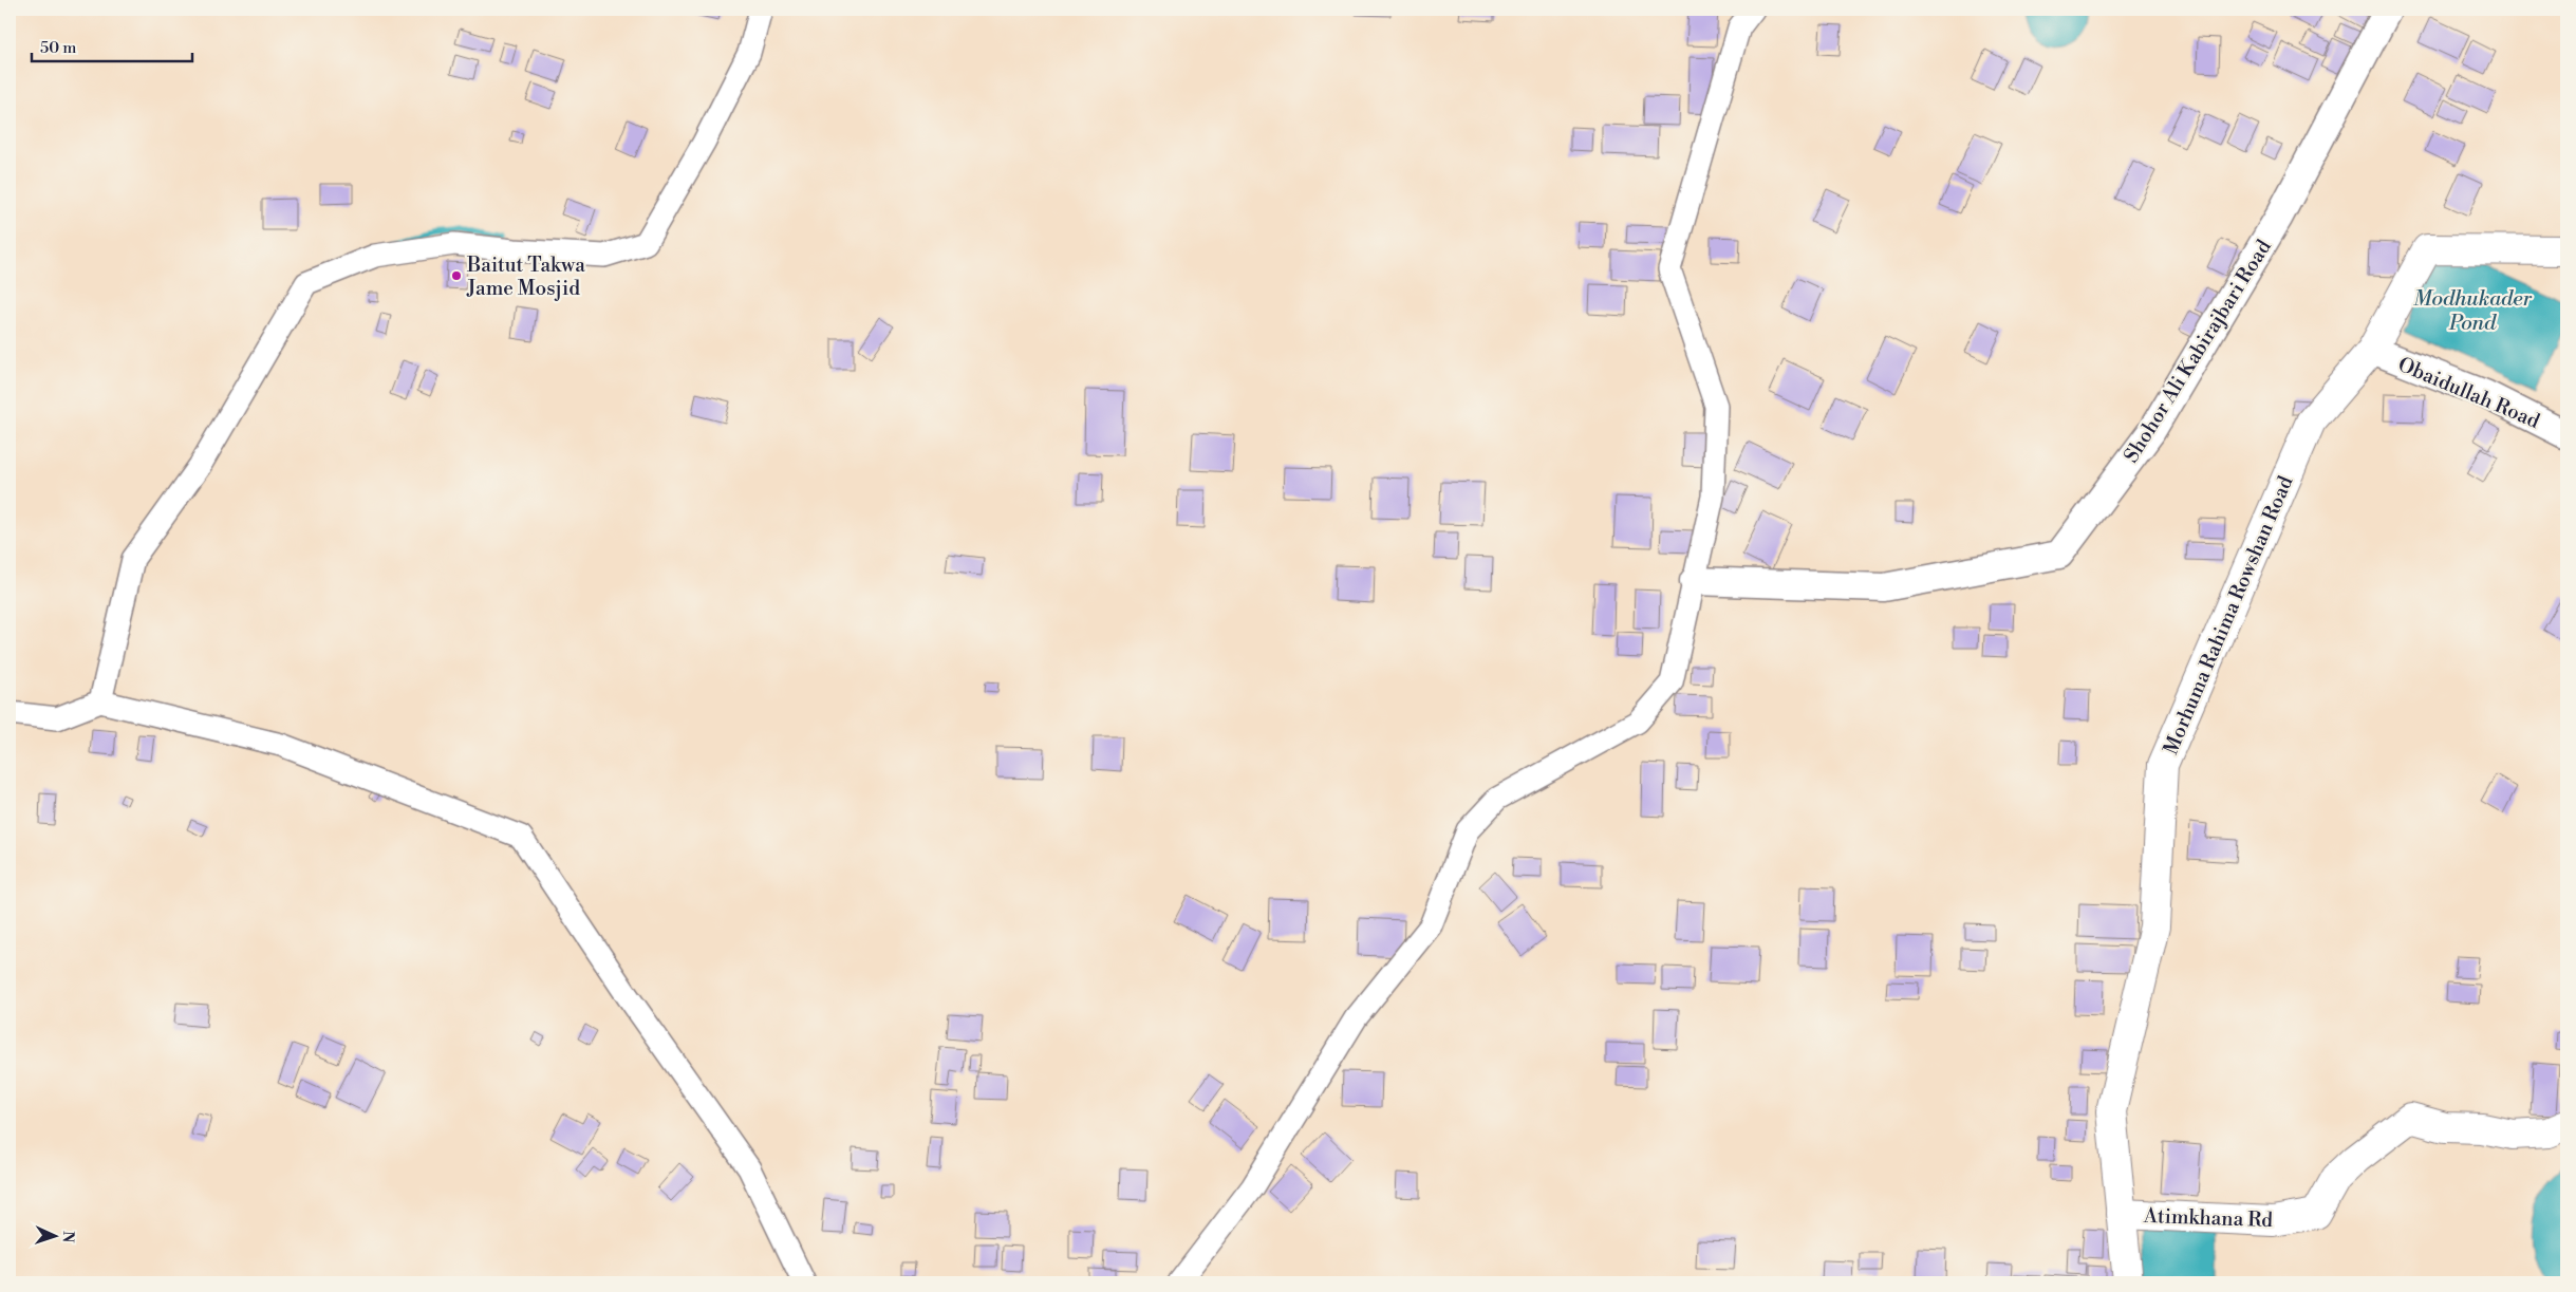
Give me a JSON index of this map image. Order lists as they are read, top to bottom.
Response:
{
  "streets": {
    "main road": ["Morhuma Rahima Rowshan Road", "Atimkhana Rd"],
    "street": ["Shohor Ali Kabirajbari Road", "Obaidullah Road"]
  },
  "crossings": [
    ["Obaidullah Road", "Morhuma Rahima Rowshan Road"],
    ["Morhuma Rahima Rowshan Road", "Atimkhana Rd"]
  ],
  "water": ["Modhukader Pond"],
  "places": ["Baitut Takwa Jame Mosjid"],
  "scale_bar": "50 m",
  "north": "right"
}
